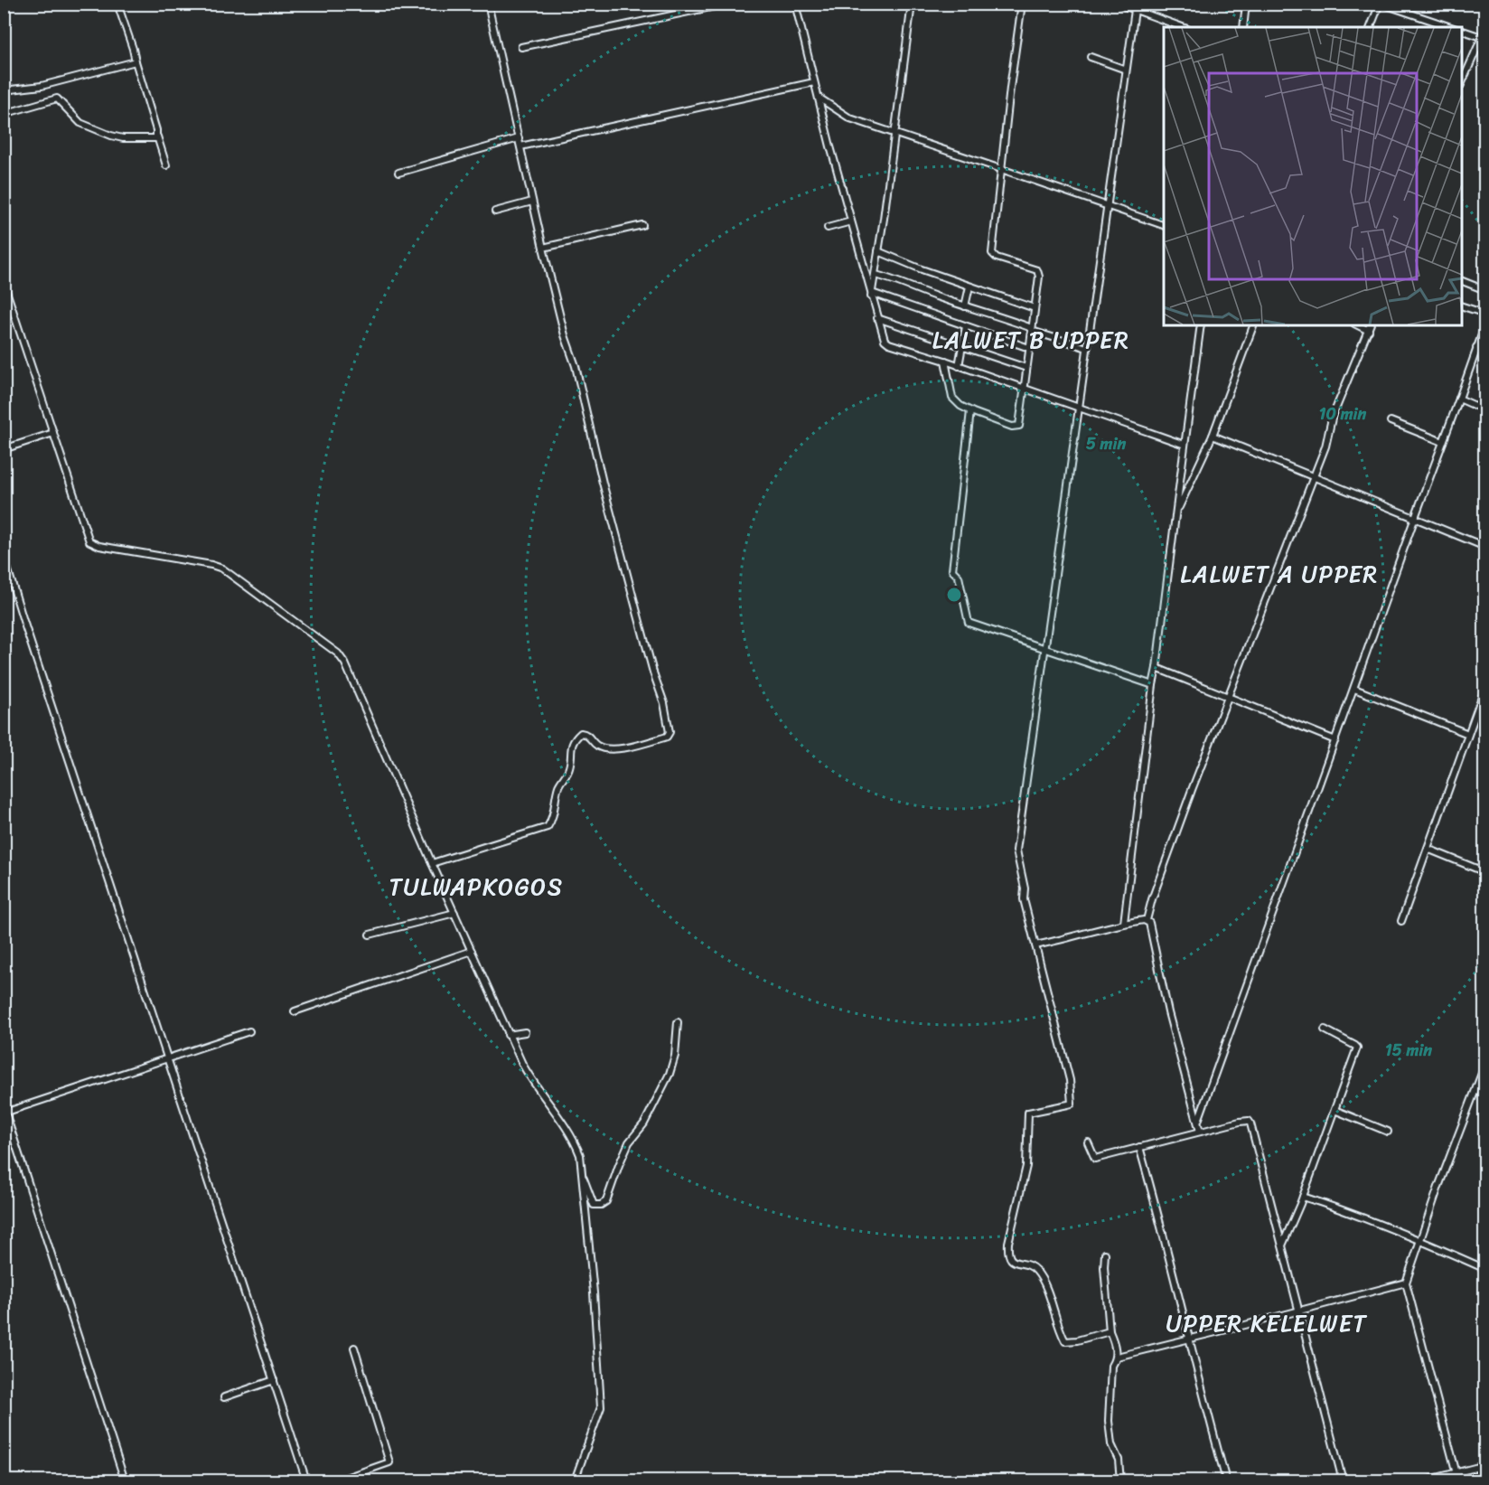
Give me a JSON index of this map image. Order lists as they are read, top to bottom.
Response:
{
  "districts": [
    "LALWET B UPPER",
    "LALWET A UPPER",
    "TULWAPKOGOS",
    "UPPER KELELWET"
  ],
  "rings": ["10 min", "5 min", "15 min"]
}
